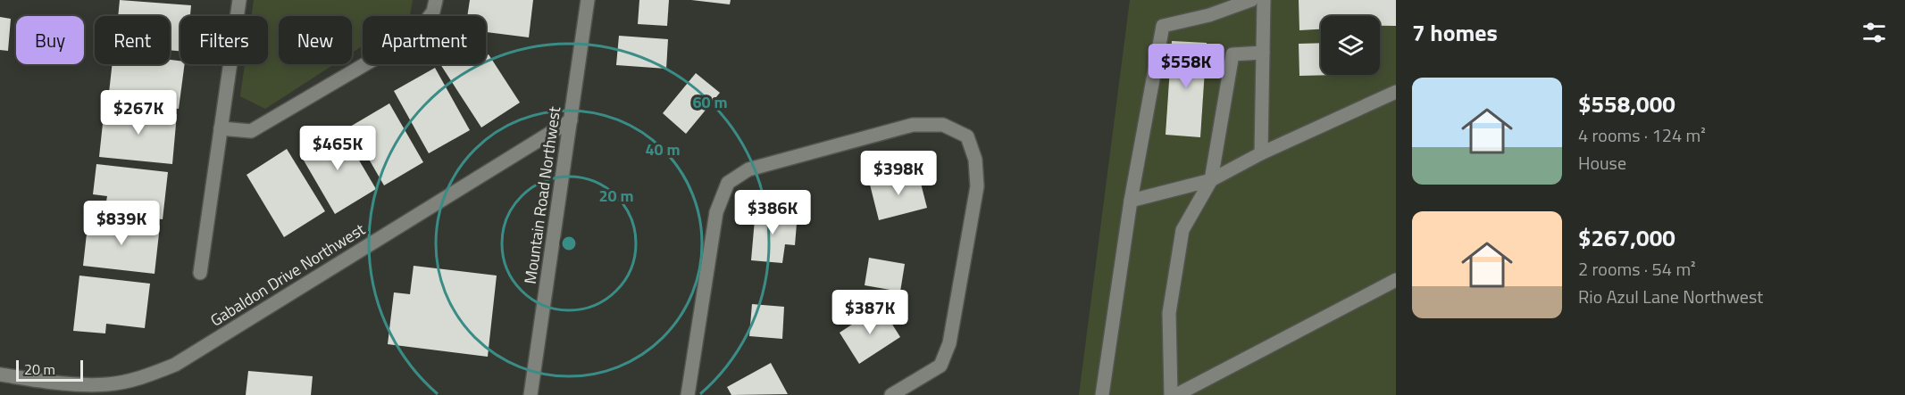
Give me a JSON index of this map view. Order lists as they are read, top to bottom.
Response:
{
  "streets": {
    "street": ["Mountain Road Northwest", "Gabaldon Drive Northwest"]
  },
  "crossings": [
    ["Mountain Road Northwest", "Gabaldon Drive Northwest"]
  ],
  "scale_bar": "20 m",
  "page": {
    "heading": "7 homes",
    "chip": [
      "Buy",
      "Rent",
      "Filters",
      "New",
      "Apartment"
    ],
    "price": [
      "$558K",
      "$267K",
      "$465K",
      "$398K",
      "$386K",
      "$839K",
      "$387K"
    ],
    "list": [
      {
        "name": "$558,000",
        "note": "4 rooms · 124 m² · House"
      },
      {
        "name": "$267,000",
        "note": "2 rooms · 54 m² · Rio Azul Lane Northwest"
      }
    ],
    "scale": "20 m"
  },
  "rings": ["60 m", "40 m", "20 m"]
}
